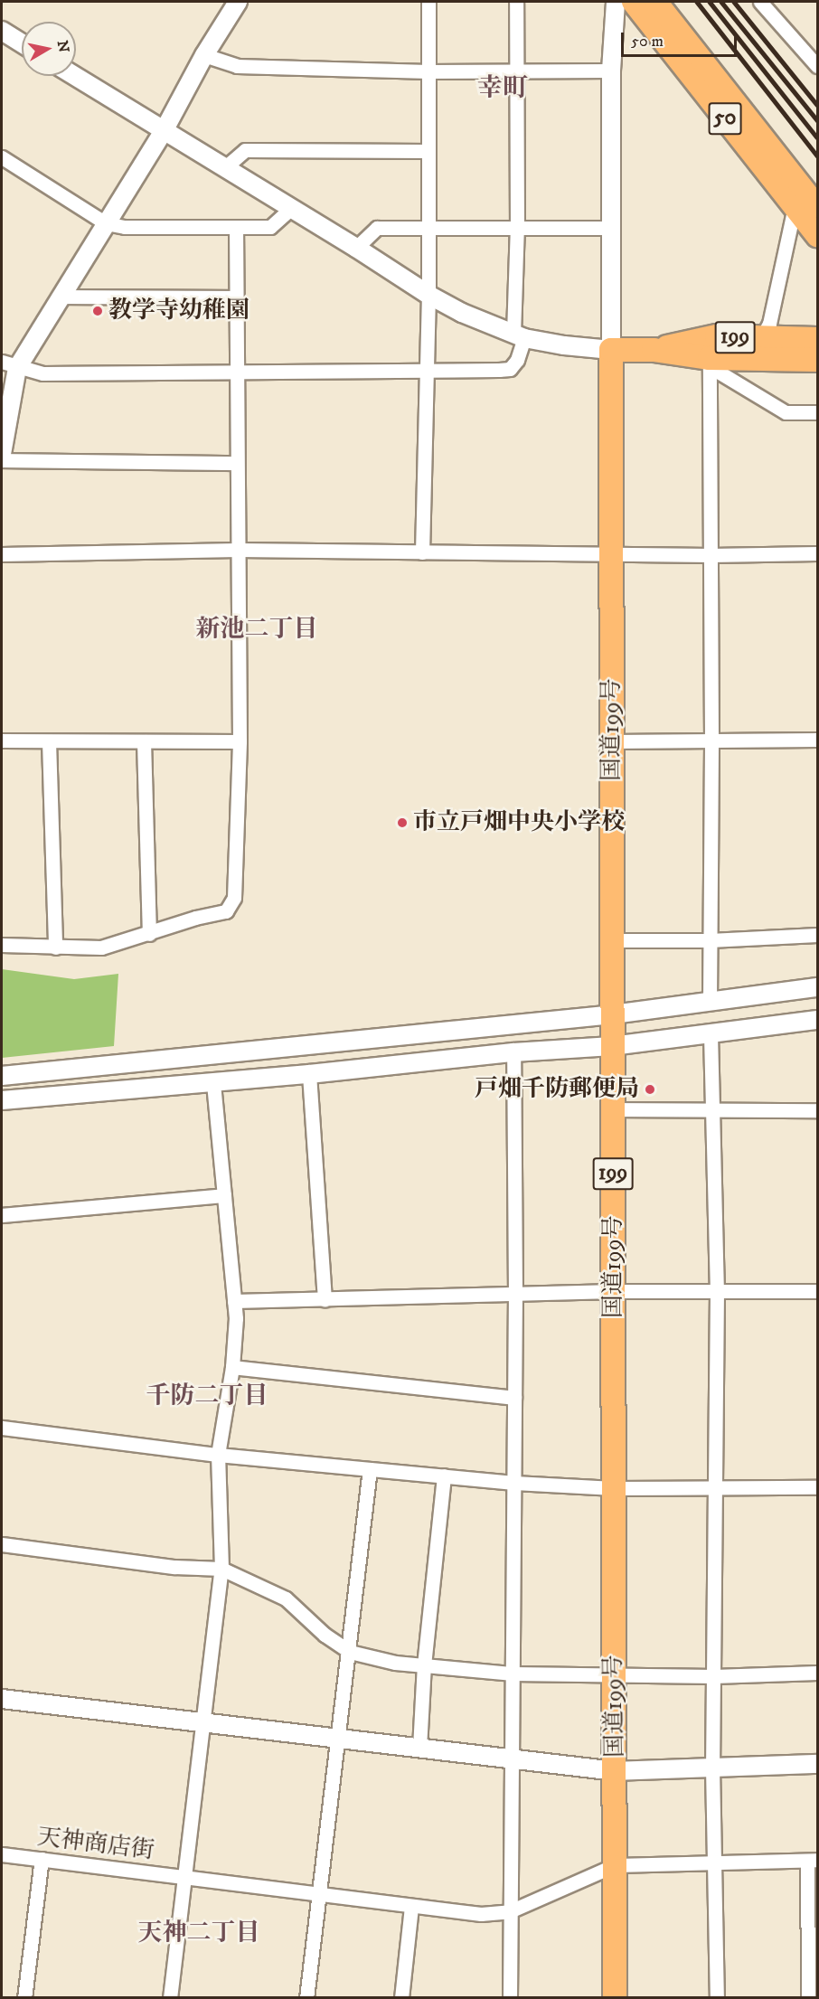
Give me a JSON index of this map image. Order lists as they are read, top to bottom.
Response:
{
  "streets": {
    "highway": ["199", "国道199号"],
    "main road": ["50"],
    "street": ["天神商店街"]
  },
  "crossings": [
    ["199", "国道199号"],
    ["国道199号", "天神商店街"]
  ],
  "districts": [
    "幸町",
    "新池二丁目",
    "千防二丁目",
    "天神二丁目"
  ],
  "places": ["教学寺幼稚園", "市立戸畑中央小学校", "戸畑千防郵便局"],
  "scale_bar": "50 m",
  "north": "right"
}
